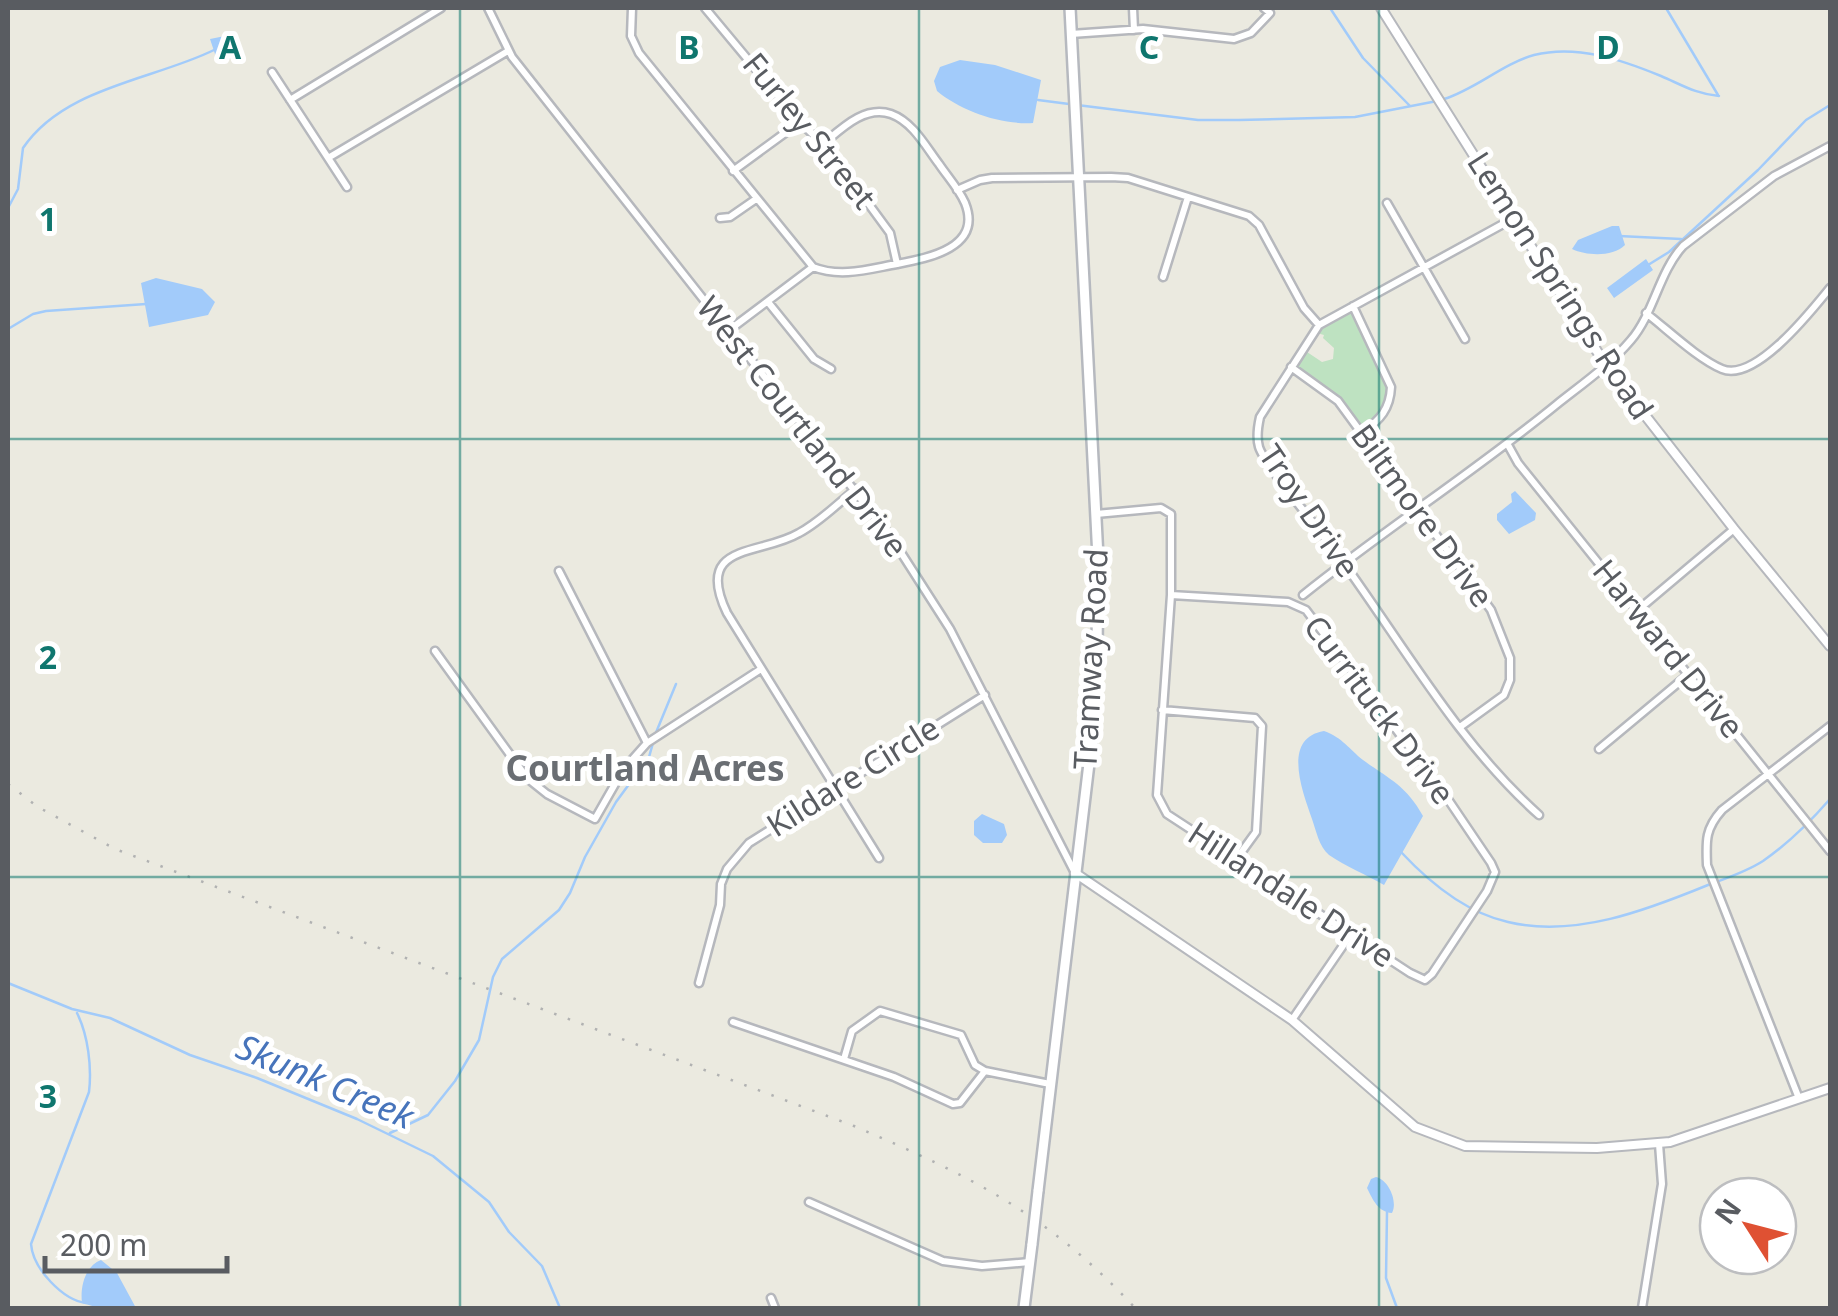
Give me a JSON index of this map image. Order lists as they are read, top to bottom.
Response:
{
  "streets": {
    "main road": ["Tramway Road"],
    "street": [
      "Furley Street",
      "Lemon Springs Road",
      "West Courtland Drive",
      "Troy Drive",
      "Biltmore Drive",
      "Harward Drive",
      "Currituck Drive",
      "Kildare Circle",
      "Hillandale Drive"
    ]
  },
  "crossings": [
    ["West Courtland Drive", "Tramway Road"],
    ["West Courtland Drive", "Kildare Circle"],
    ["Troy Drive", "Biltmore Drive"],
    ["Tramway Road", "Hillandale Drive"],
    ["Currituck Drive", "Hillandale Drive"]
  ],
  "districts": ["Courtland Acres"],
  "water": ["Skunk Creek"],
  "scale_bar": "200 m",
  "north": "top left",
  "grid": {
    "columns": [
      "A",
      "B",
      "C",
      "D"
    ],
    "rows": ["1", "2", "3"]
  }
}
